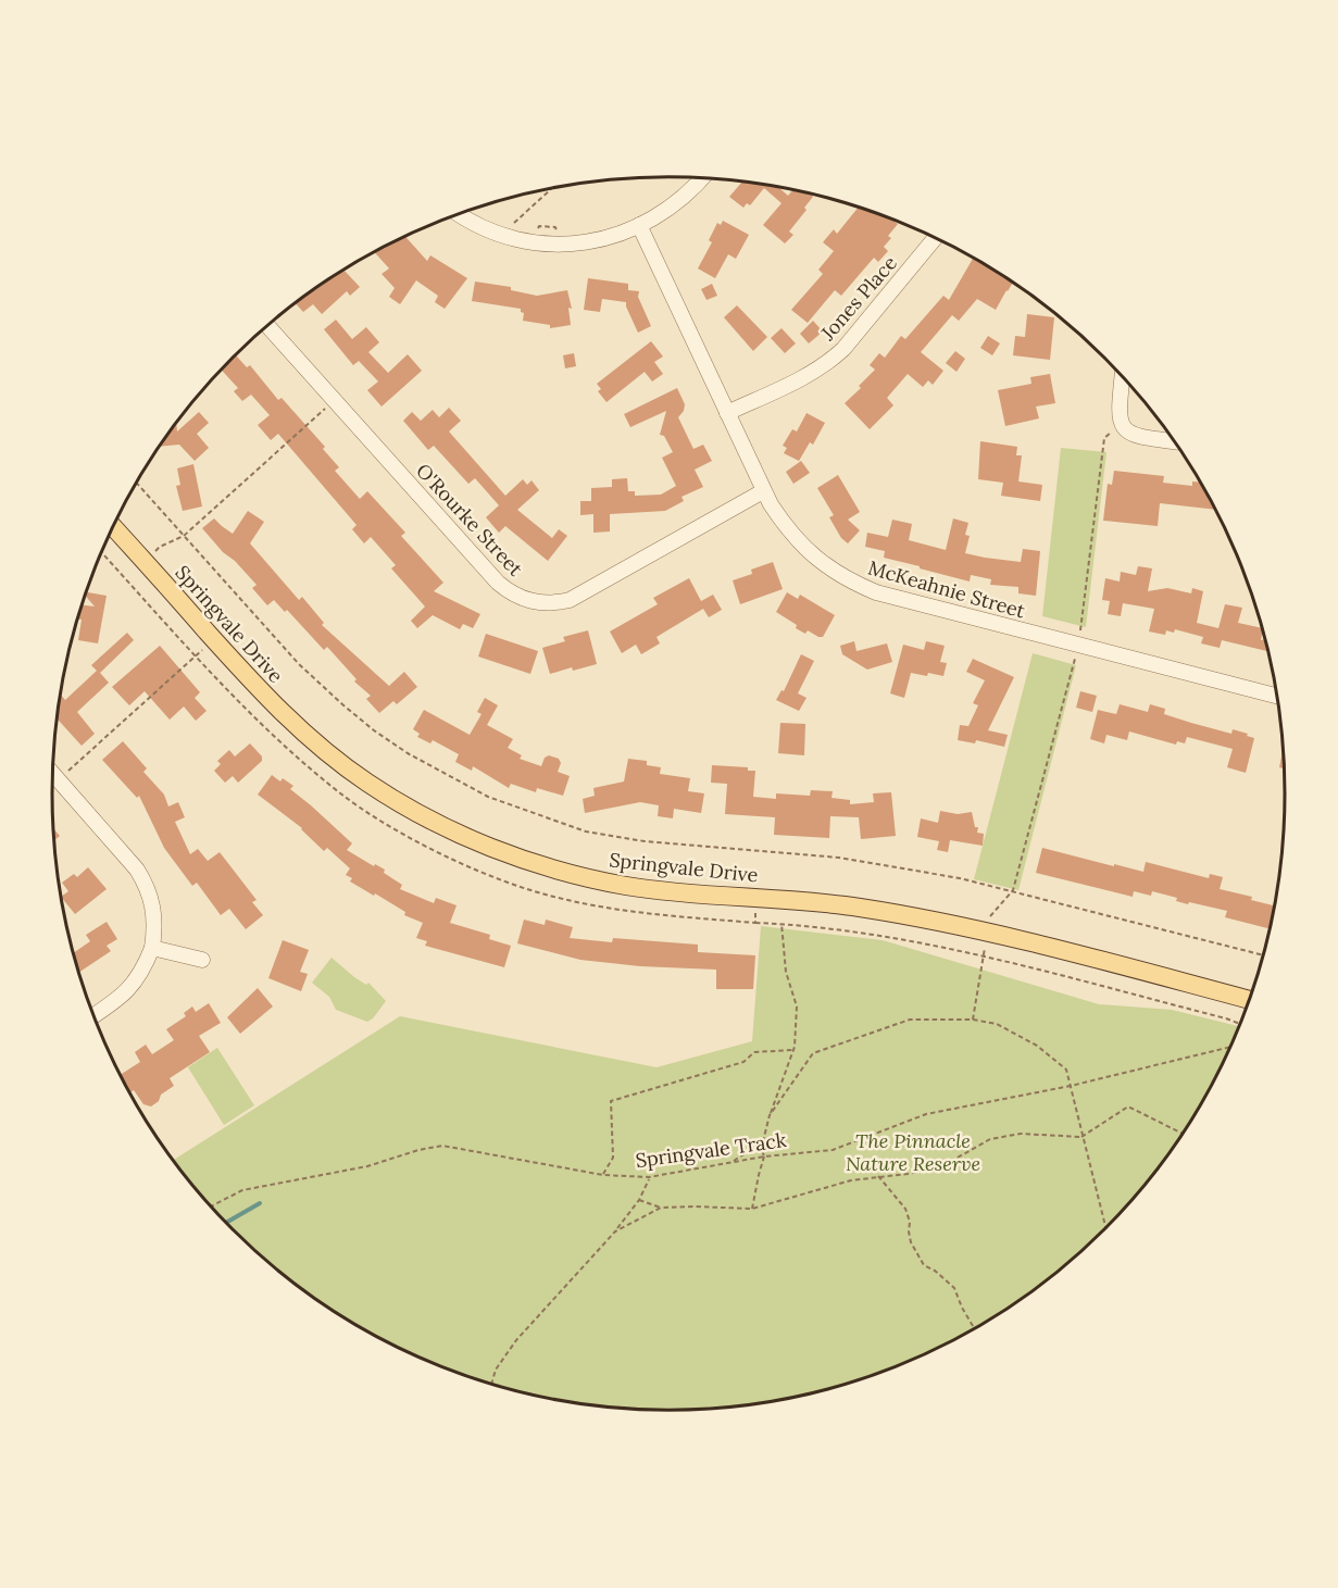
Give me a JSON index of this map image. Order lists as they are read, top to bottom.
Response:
{
  "streets": {
    "main road": ["Springvale Drive"],
    "street": ["Jones Place", "O'Rourke Street", "McKeahnie Street"],
    "path": ["Springvale Track"]
  },
  "crossings": [
    ["Jones Place", "McKeahnie Street"],
    ["O'Rourke Street", "McKeahnie Street"]
  ],
  "parks": ["The Pinnacle Nature Reserve"]
}
